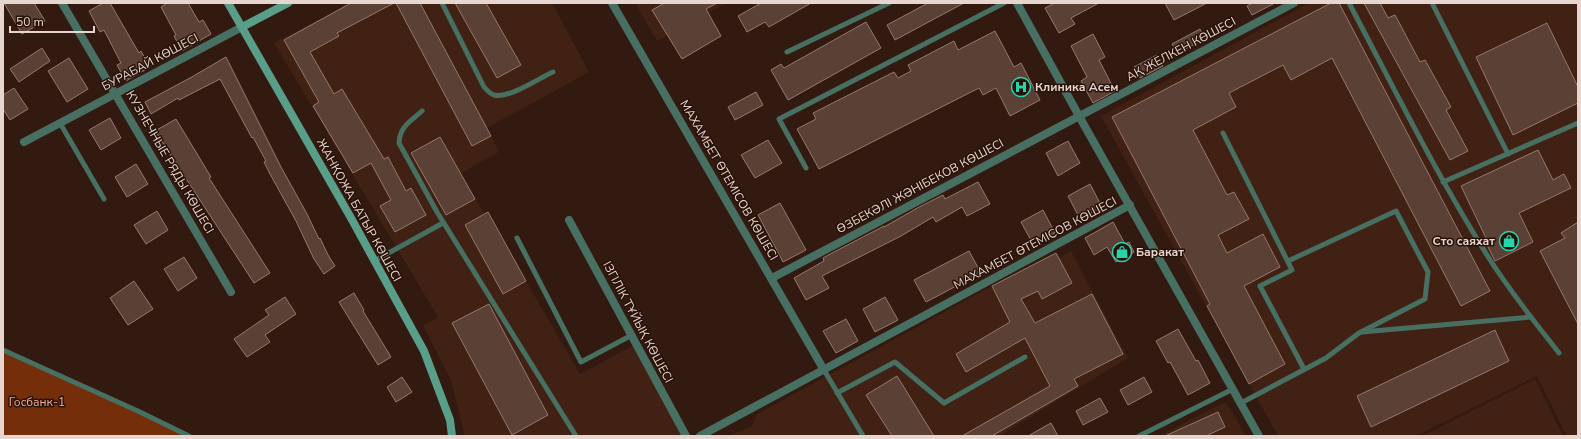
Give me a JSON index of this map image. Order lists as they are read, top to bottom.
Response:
{
  "streets": {
    "main road": ["БУРАБАЙ КӨШЕСІ", "ЖАНҚОЖА БАТЫР КӨШЕСІ"],
    "street": [
      "АҚ ЖЕЛКЕН КӨШЕСІ",
      "КУЗНЕЧНЫЕ РЯДЫ КӨШЕСІ",
      "МАХАМБЕТ ӨТЕМІСОВ КӨШЕСІ",
      "ӨЗБЕКӘЛІ ЖӘНІБЕКОВ КӨШЕСІ",
      "ІЗГІЛІК ТҰЙЫҚ КӨШЕСІ"
    ]
  },
  "crossings": [
    ["АҚ ЖЕЛКЕН КӨШЕСІ", "ӨЗБЕКӘЛІ ЖӘНІБЕКОВ КӨШЕСІ"],
    ["БУРАБАЙ КӨШЕСІ", "КУЗНЕЧНЫЕ РЯДЫ КӨШЕСІ"],
    ["БУРАБАЙ КӨШЕСІ", "ЖАНҚОЖА БАТЫР КӨШЕСІ"],
    ["МАХАМБЕТ ӨТЕМІСОВ КӨШЕСІ", "ӨЗБЕКӘЛІ ЖӘНІБЕКОВ КӨШЕСІ"]
  ],
  "parks": ["Госбанк-1"],
  "places": {
    "hospital": ["Клиника Асем"],
    "shop": ["Сто саяхат", "Баракат"]
  },
  "scale_bar": "50 m"
}
